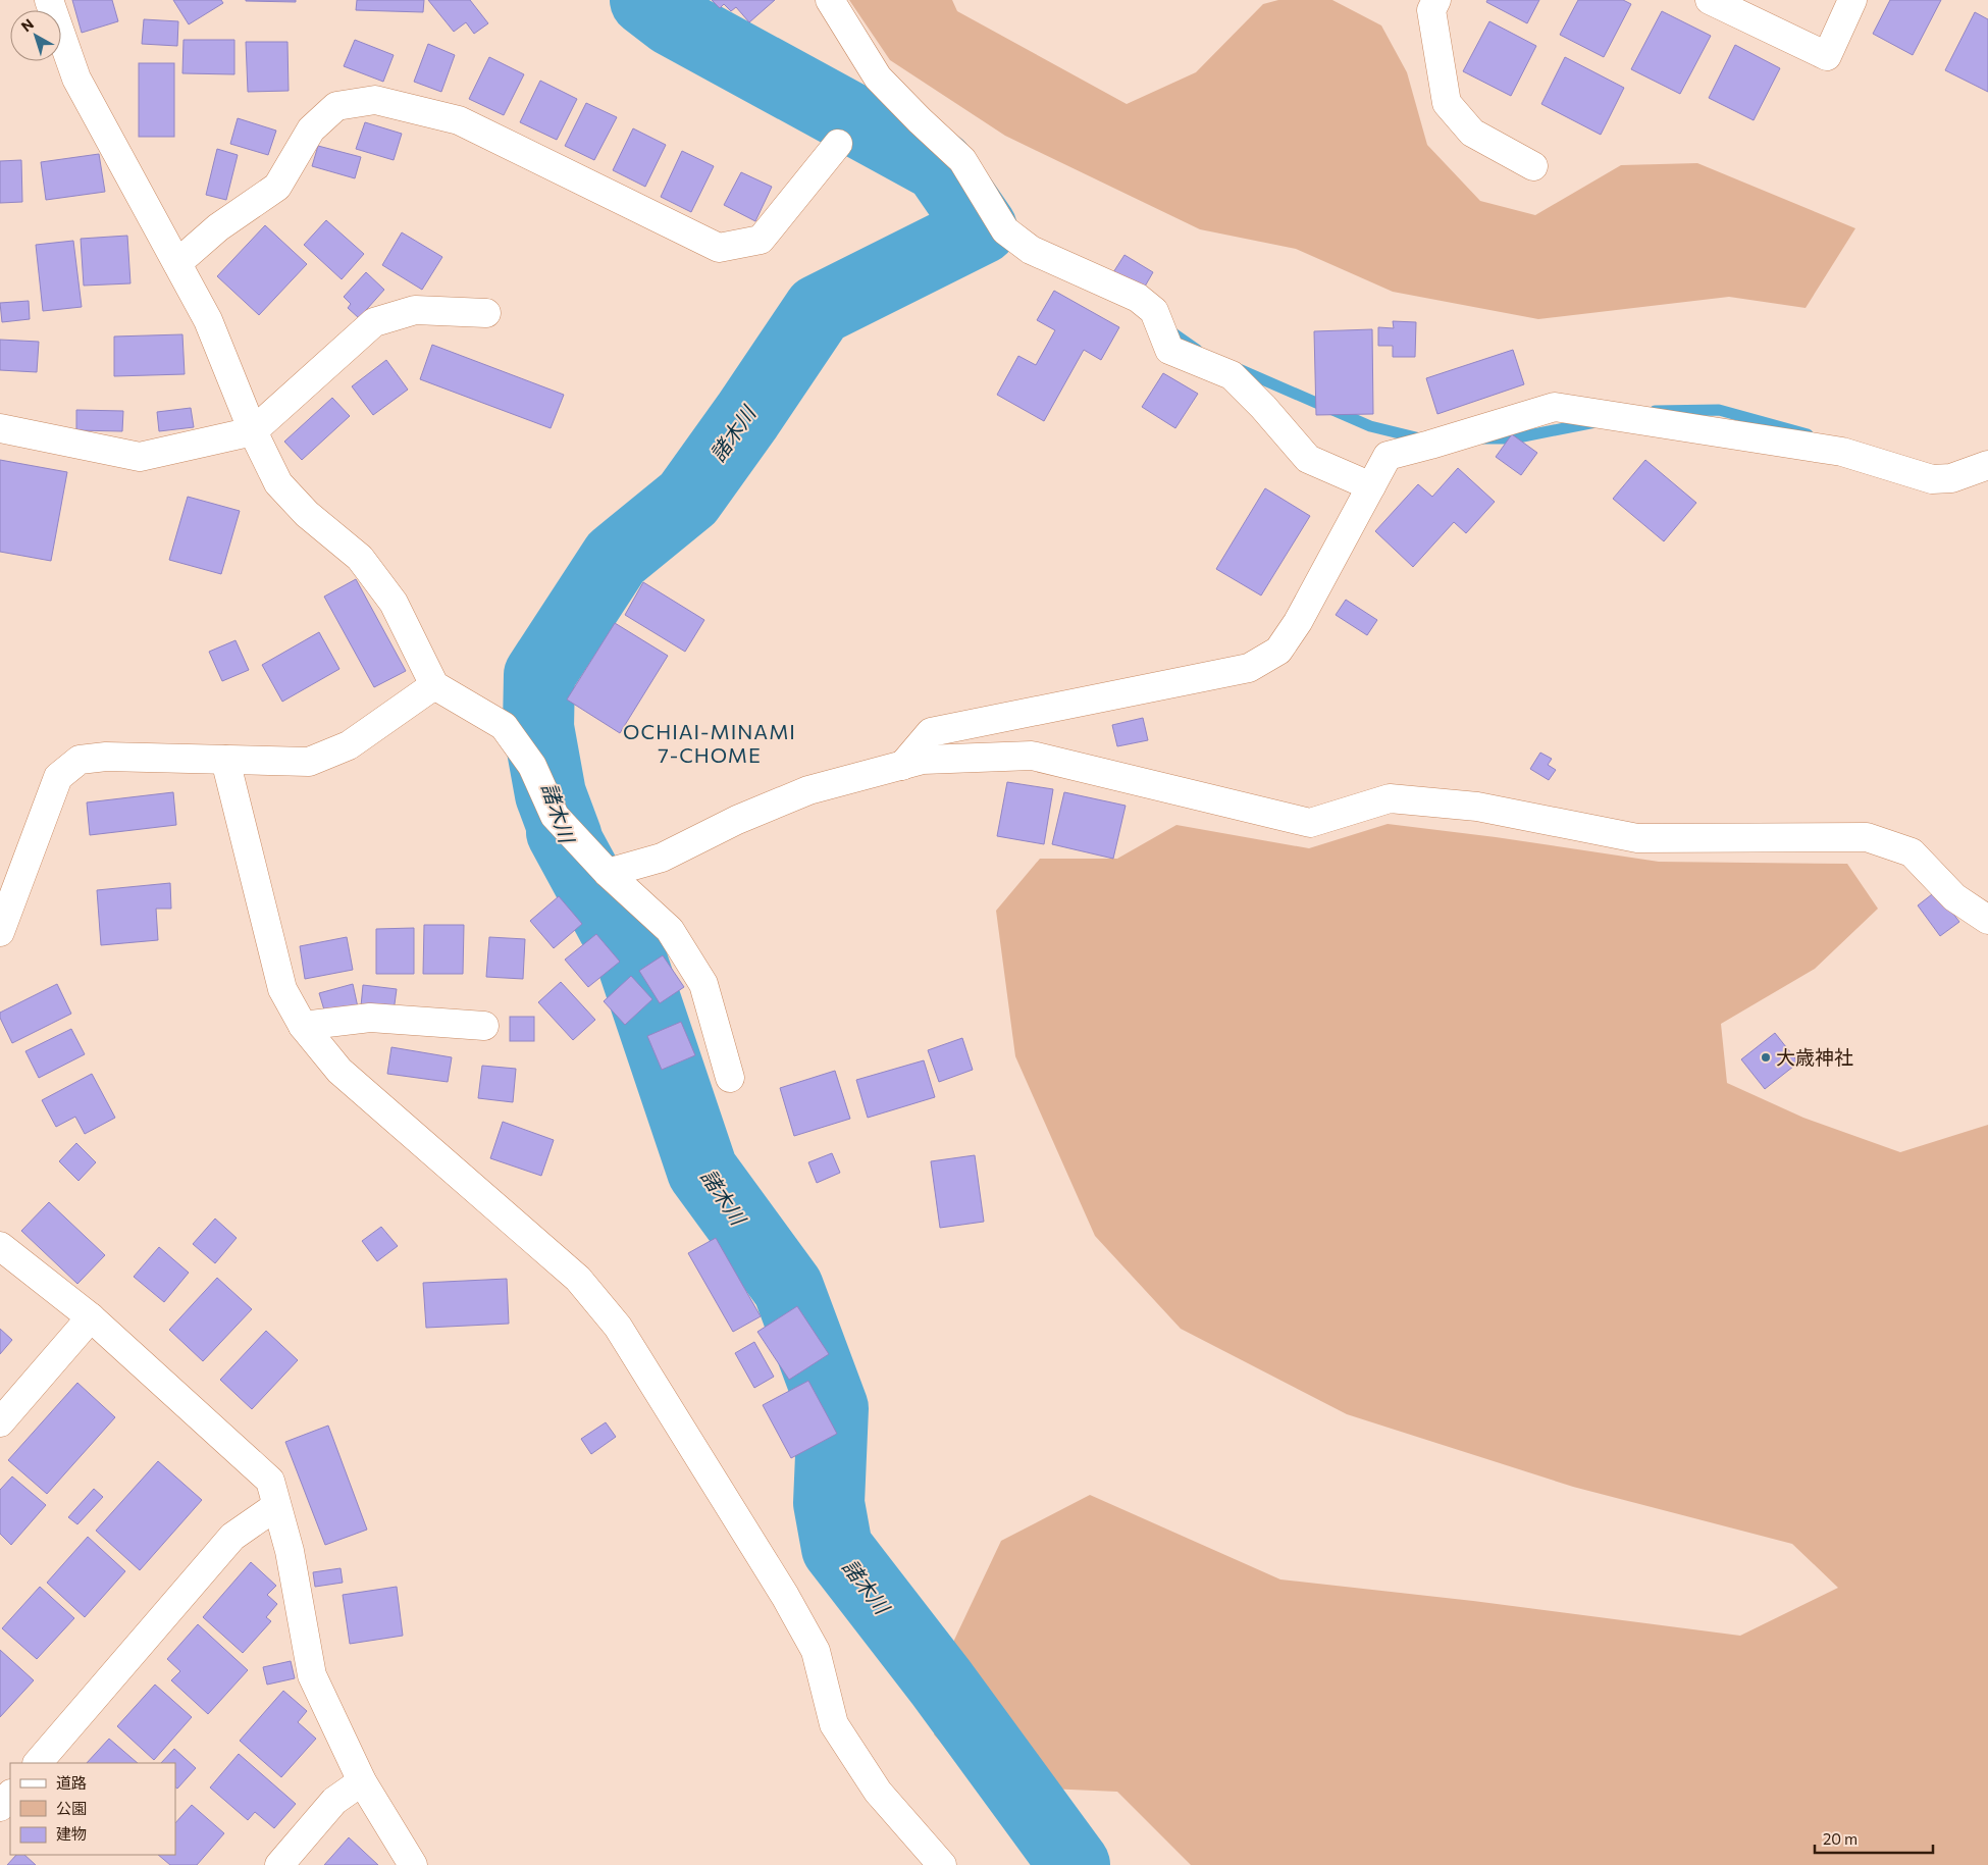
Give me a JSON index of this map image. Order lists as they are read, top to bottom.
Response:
{
  "districts": ["OCHIAI-MINAMI 7-CHOME"],
  "water": ["諸木川"],
  "places": ["大歳神社"],
  "legend": ["道路", "公園", "建物"],
  "scale_bar": "20 m",
  "north": "top left"
}
